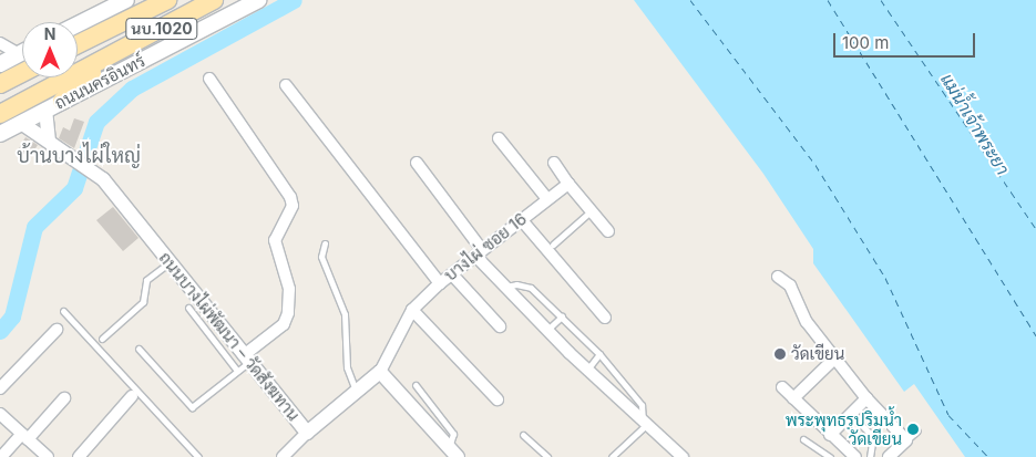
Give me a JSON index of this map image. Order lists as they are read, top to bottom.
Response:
{
  "streets": {
    "main road": ["นบ.1020", "ถนนนครอินทร์"],
    "street": ["บางไผ่ ซอย 16", "ถนนบางไผ่พัฒนา – วัดสังฆทาน"]
  },
  "crossings": [
    ["ถนนนครอินทร์", "ถนนบางไผ่พัฒนา – วัดสังฆทาน"],
    ["บางไผ่ ซอย 16", "ถนนบางไผ่พัฒนา – วัดสังฆทาน"]
  ],
  "districts": ["บ้านบางไผ่ใหญ่"],
  "water": ["แม่น้ำเจ้าพระยา"],
  "places": ["วัดเขียน", "พระพุทธรูปริมน้ำ วัดเขียน"],
  "scale_bar": "100 m",
  "north": "top"
}
